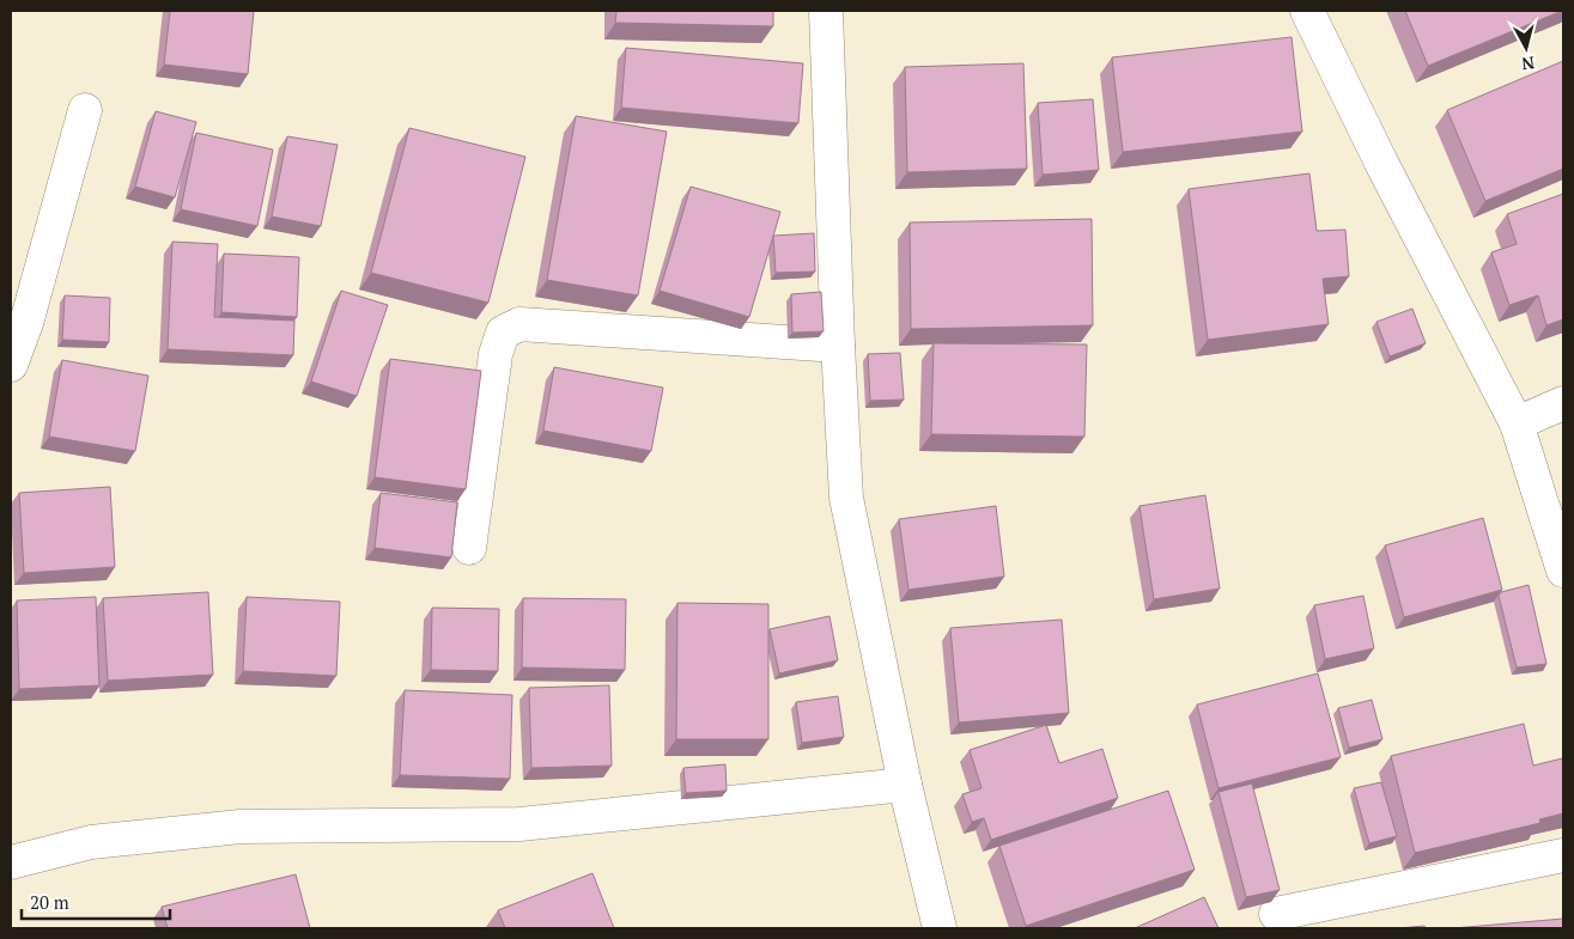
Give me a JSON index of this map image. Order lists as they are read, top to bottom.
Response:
{
  "scale_bar": "20 m",
  "north": "bottom"
}
